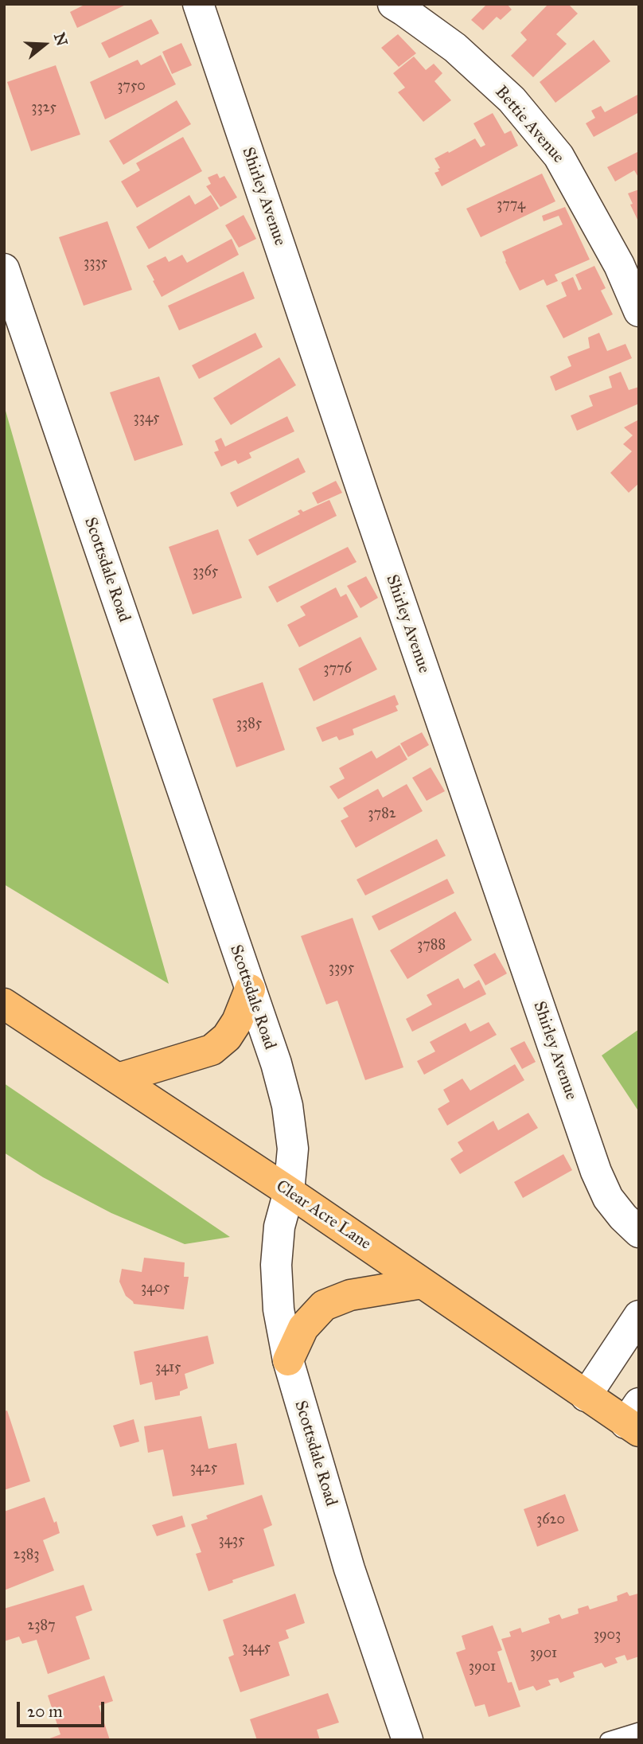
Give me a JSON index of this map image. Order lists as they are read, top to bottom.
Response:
{
  "streets": {
    "main road": ["Clear Acre Lane"],
    "street": ["Bettie Avenue", "Shirley Avenue", "Scottsdale Road"]
  },
  "crossings": [
    ["Scottsdale Road", "Clear Acre Lane"]
  ],
  "house_numbers": [
    "3750",
    "3325",
    "3774",
    "3335",
    "3345",
    "3365",
    "3776",
    "3385",
    "3782",
    "3788",
    "3395",
    "3405",
    "3415",
    "3425",
    "3620",
    "3435",
    "2383",
    "2387",
    "3903",
    "3445",
    "3901",
    "3901"
  ],
  "scale_bar": "20 m",
  "north": "right"
}
